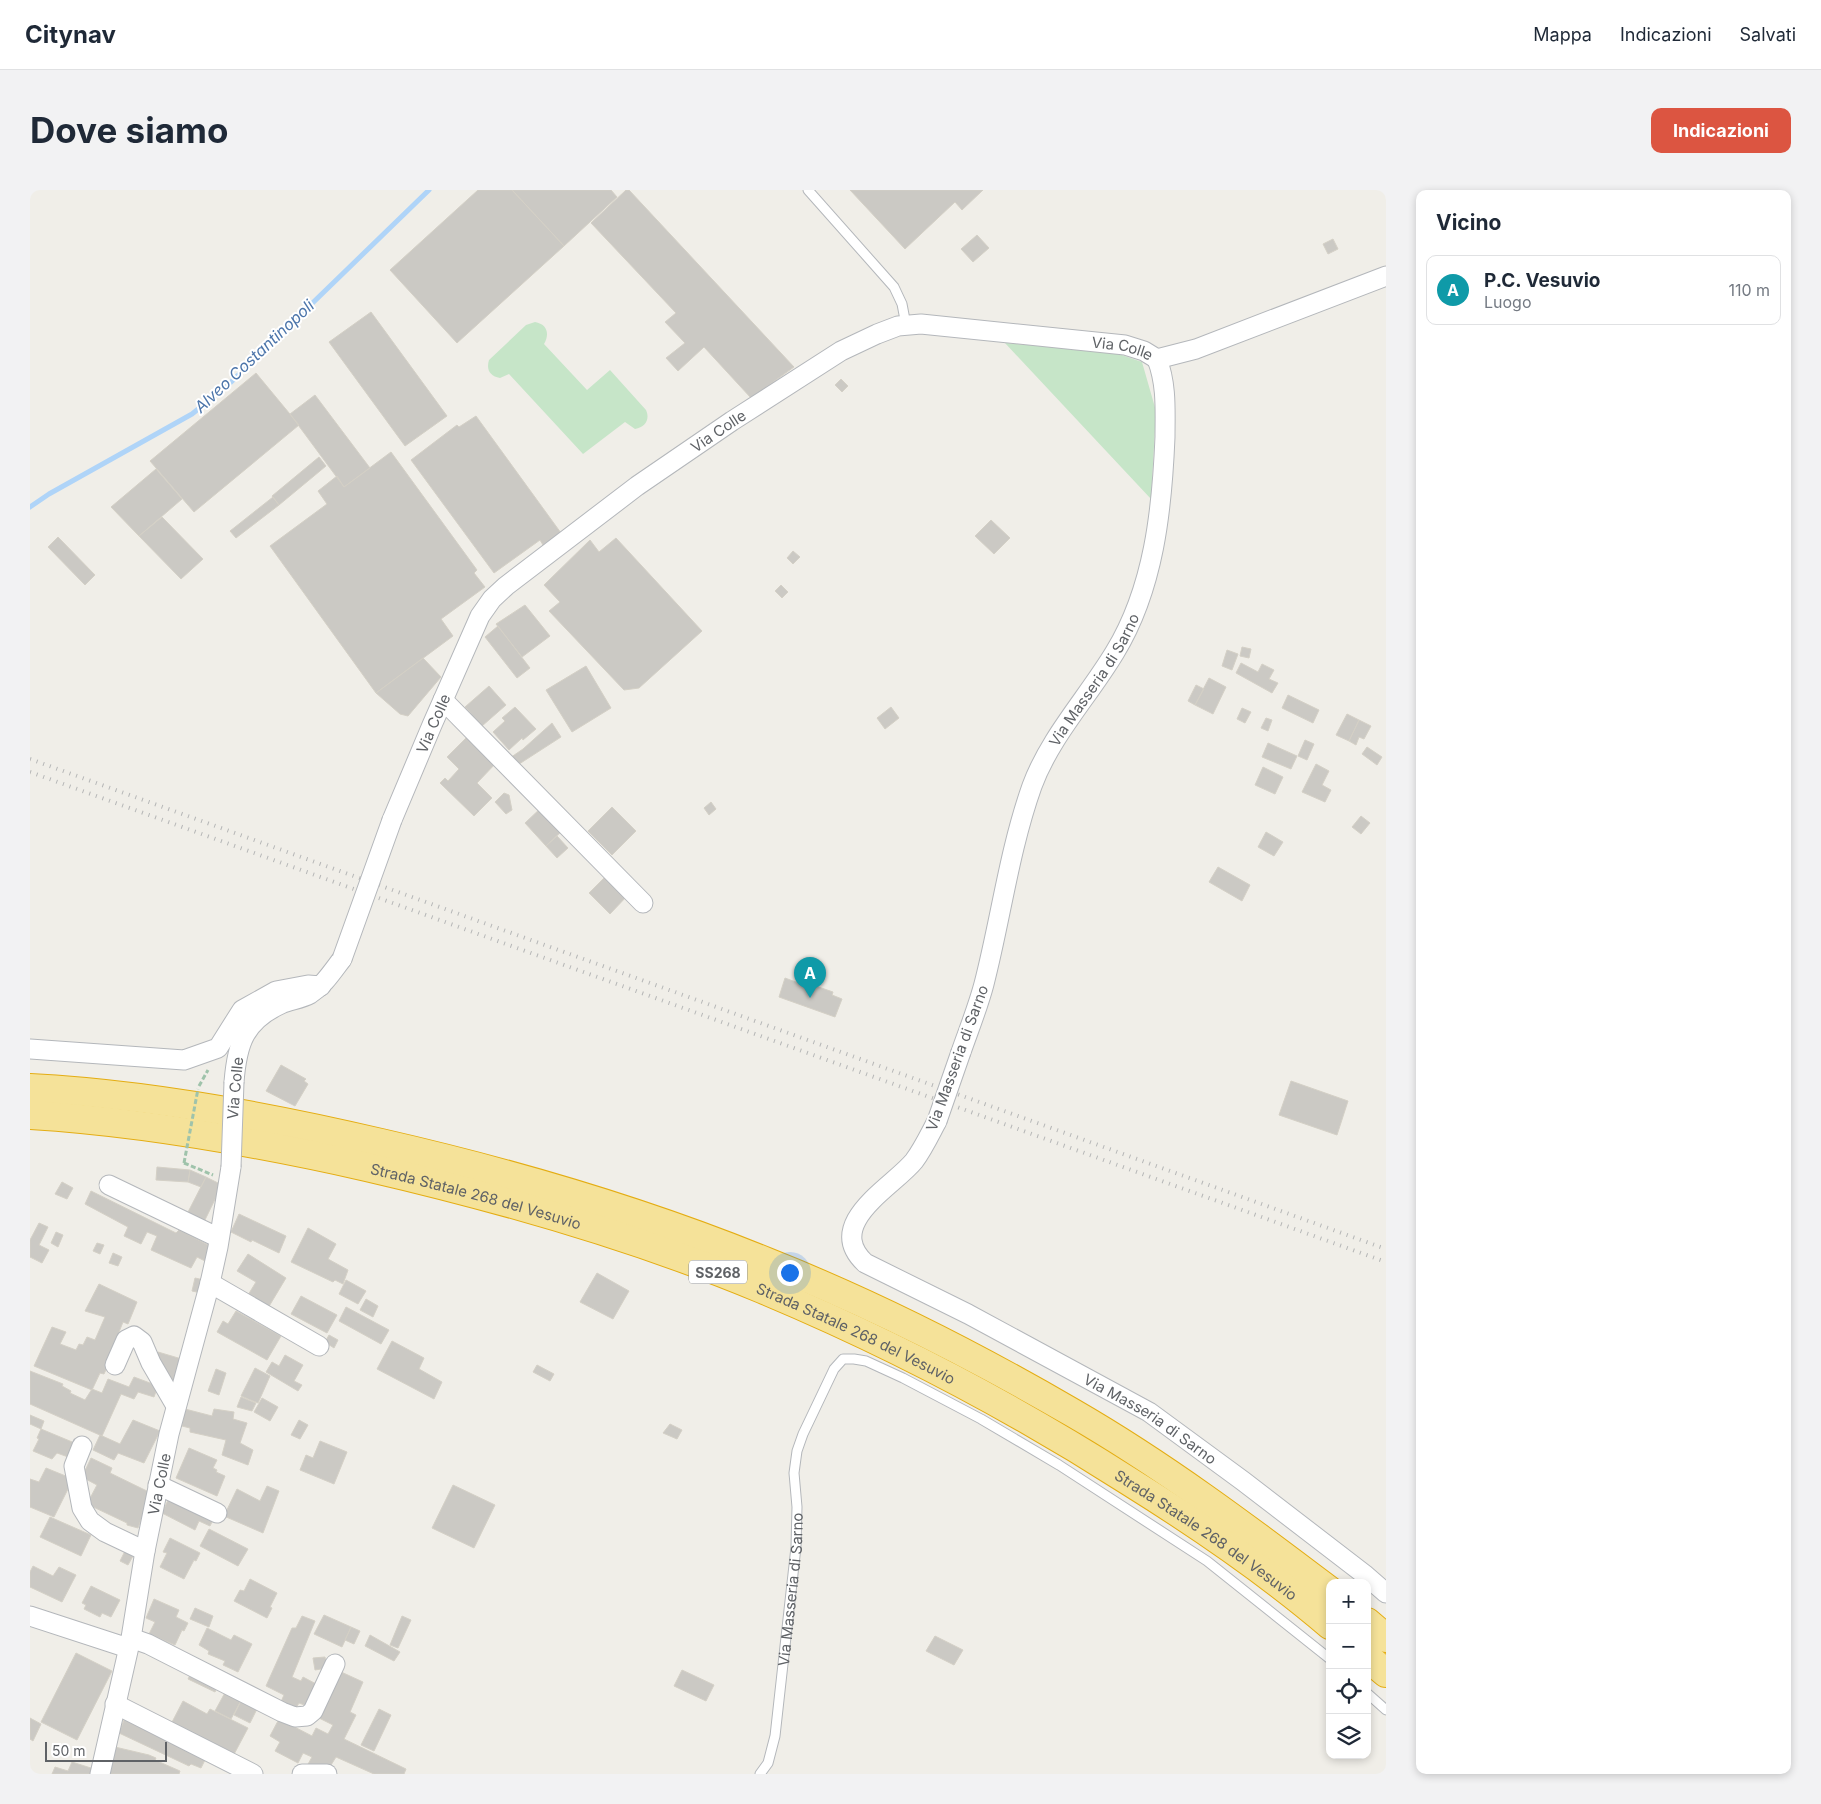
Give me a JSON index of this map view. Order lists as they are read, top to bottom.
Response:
{
  "streets": {
    "highway": ["Strada Statale 268 del Vesuvio", "SS268"],
    "street": ["Via Colle", "Via Masseria di Sarno"]
  },
  "crossings": [
    ["Via Colle", "Via Masseria di Sarno"]
  ],
  "water": ["Alveo Costantinopoli"],
  "scale_bar": "50 m",
  "page": {
    "header": "Citynav",
    "nav": ["Mappa", "Indicazioni", "Salvati"],
    "buttons": "Indicazioni",
    "title": "Dove siamo",
    "heading": "Vicino",
    "list": [
      {
        "mark": "A",
        "name": "P.C. Vesuvio",
        "note": "Luogo",
        "value": "110 m"
      }
    ],
    "pins": "A",
    "map_buttons": ["+", "−"],
    "scale": "50 m"
  }
}
